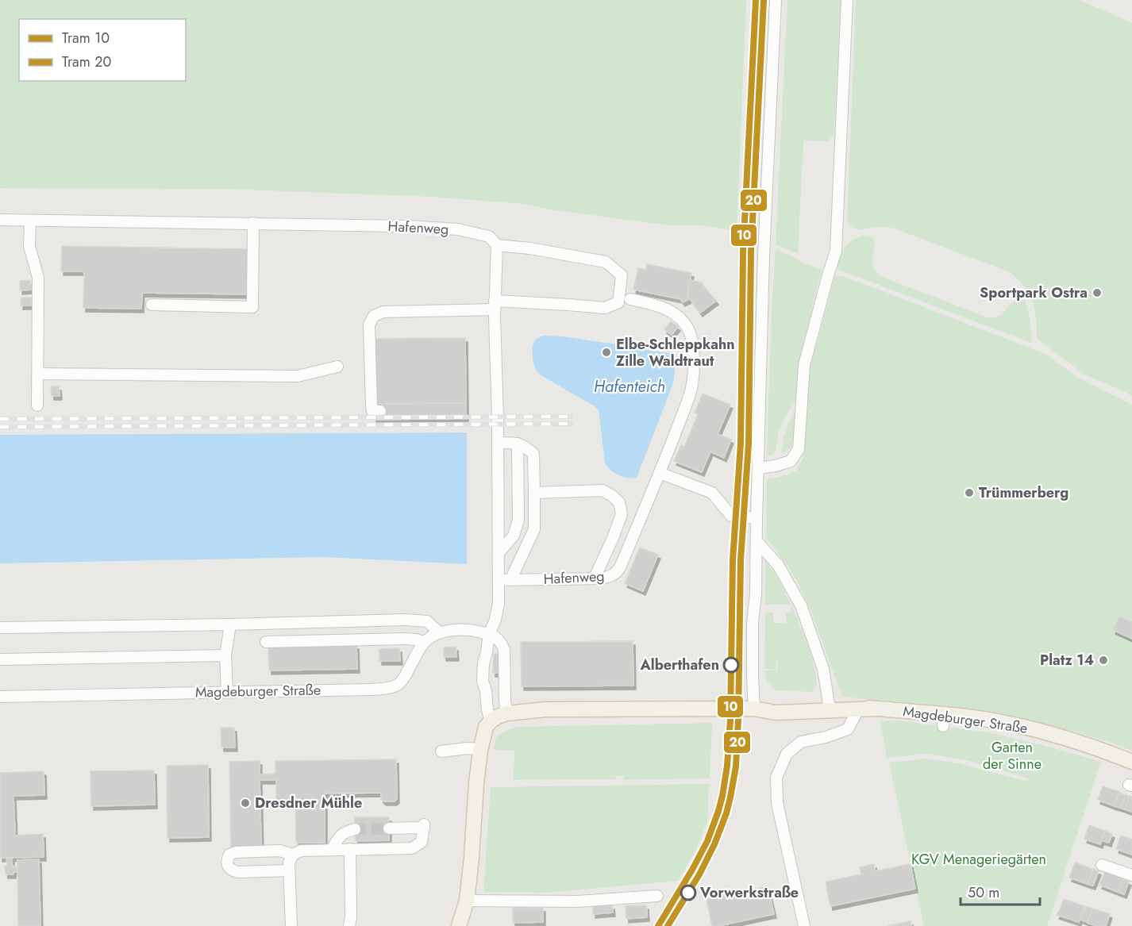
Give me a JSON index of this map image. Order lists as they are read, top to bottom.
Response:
{
  "streets": {
    "main road": ["Magdeburger Straße"],
    "street": ["Hafenweg"]
  },
  "water": ["Hafenteich"],
  "parks": ["Garten der Sinne", "KGV Menageriegärten"],
  "places": [
    "Sportpark Ostra",
    "Elbe-Schleppkahn Zille Waldtraut",
    "Trümmerberg",
    "Platz 14",
    "Alberthafen",
    "Dresdner Mühle",
    "Vorwerkstraße"
  ],
  "lines": ["tram line 10", "tram line 20"],
  "legend": ["Tram 10", "Tram 20"],
  "scale_bar": "50 m"
}
